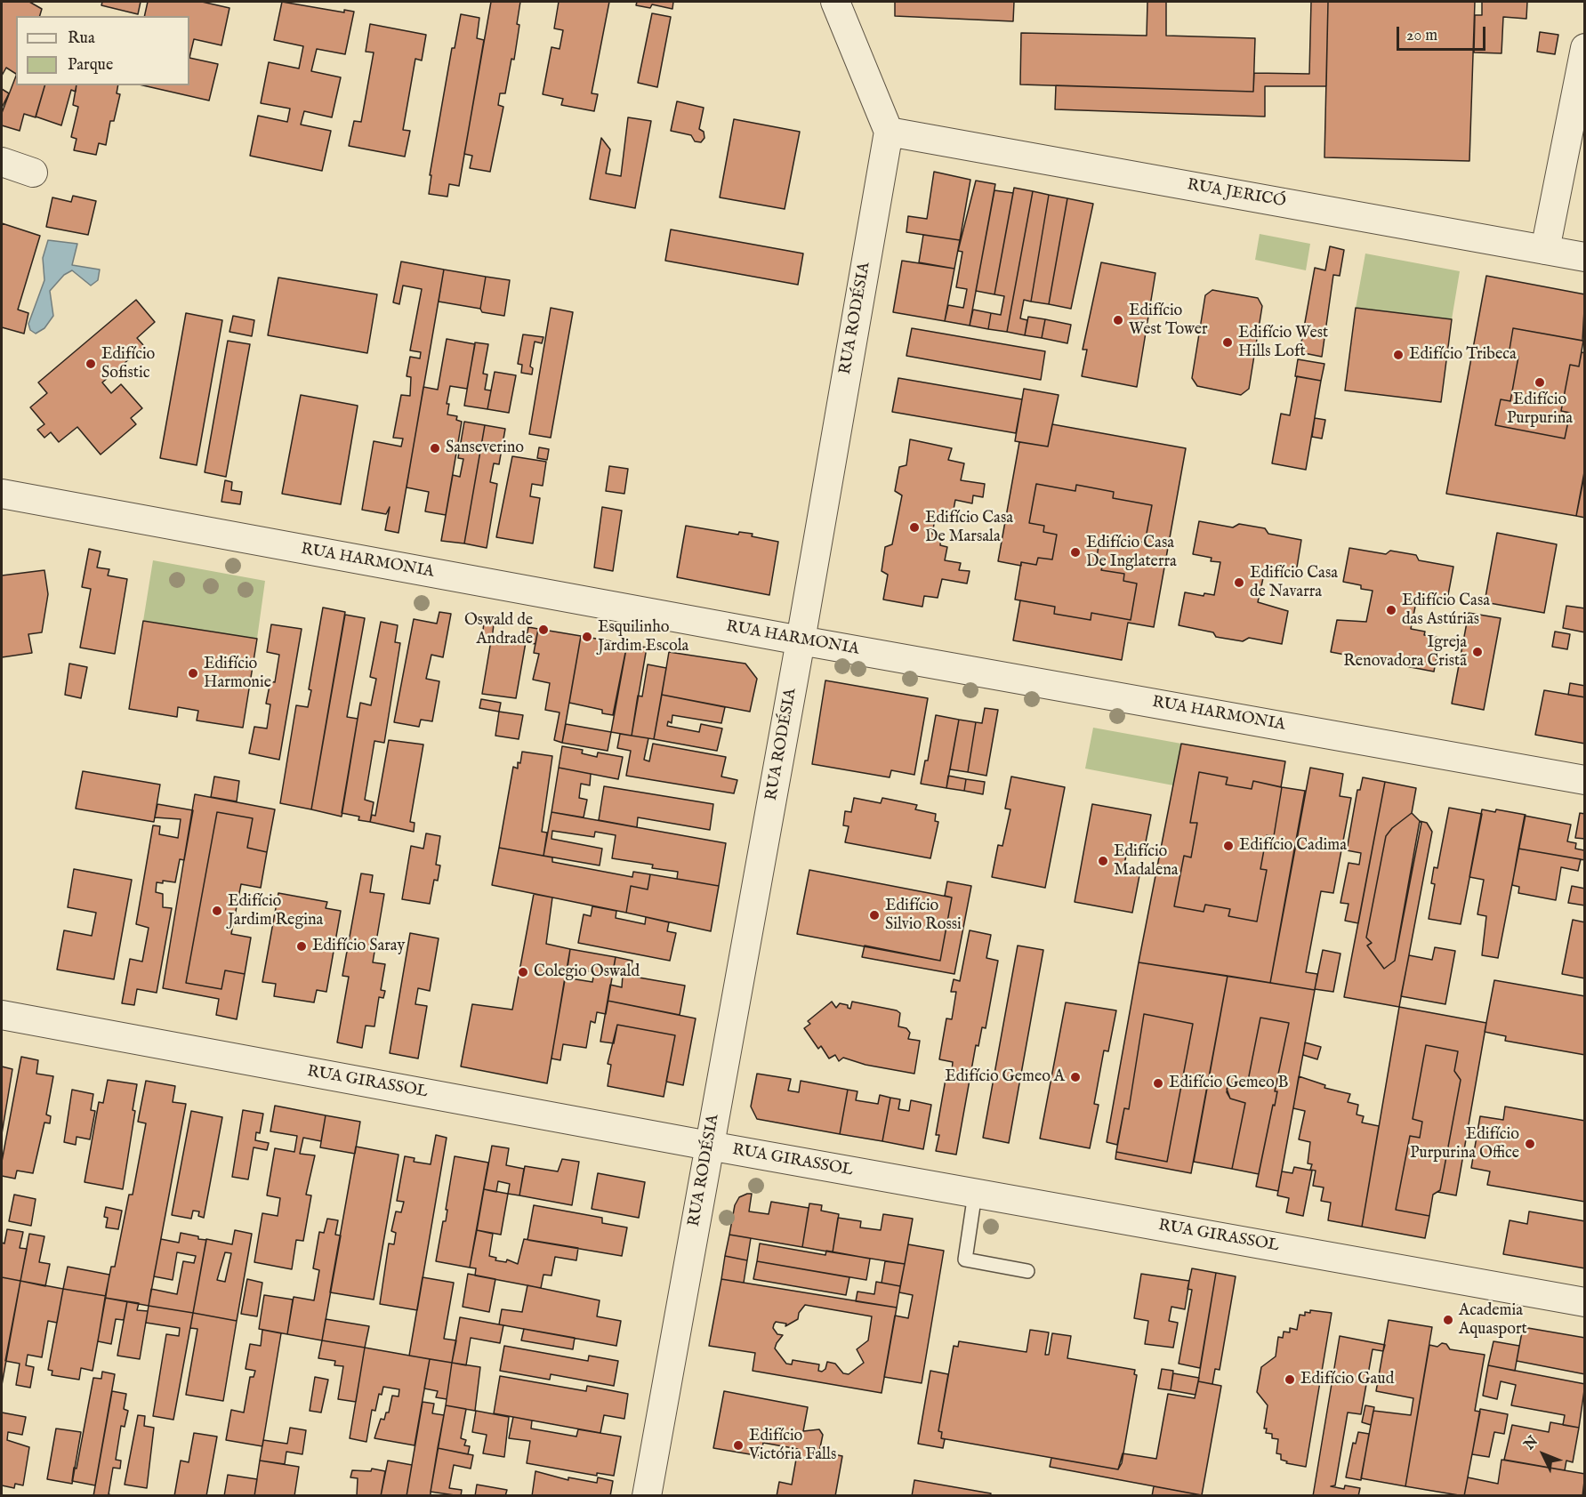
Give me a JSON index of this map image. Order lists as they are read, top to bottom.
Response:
{
  "streets": {
    "street": [
      "RUA JERICÓ",
      "RUA RODÉSIA",
      "RUA HARMONIA",
      "RUA GIRASSOL"
    ]
  },
  "crossings": [
    ["RUA JERICÓ", "RUA RODÉSIA"],
    ["RUA RODÉSIA", "RUA HARMONIA"],
    ["RUA RODÉSIA", "RUA GIRASSOL"]
  ],
  "places": [
    "Edifício West Tower",
    "Edifício West Hills Loft",
    "Edifício Tribeca",
    "Edifício Sofistic",
    "Edifício Purpurina",
    "Sanseverino",
    "Edifício Casa De Marsala",
    "Edifício Casa De Inglaterra",
    "Edifício Casa de Navarra",
    "Edifício Casa das Astúrias",
    "Oswald de Andrade",
    "Esquilinho Jardim Escola",
    "Igreja Renovadora Cristã",
    "Edifício Harmonie",
    "Edifício Cadima",
    "Edifício Madalena",
    "Edifício Jardim Regina",
    "Edifício Silvio Rossi",
    "Edifício Saray",
    "Colegio Oswald",
    "Edifício Gemeo A",
    "Edifício Gemeo B",
    "Edifício Purpurina Office",
    "Academia Aquasport",
    "Edifício Gaud",
    "Edifício Victória Falls"
  ],
  "legend": ["Rua", "Parque"],
  "scale_bar": "20 m",
  "north": "top left"
}
